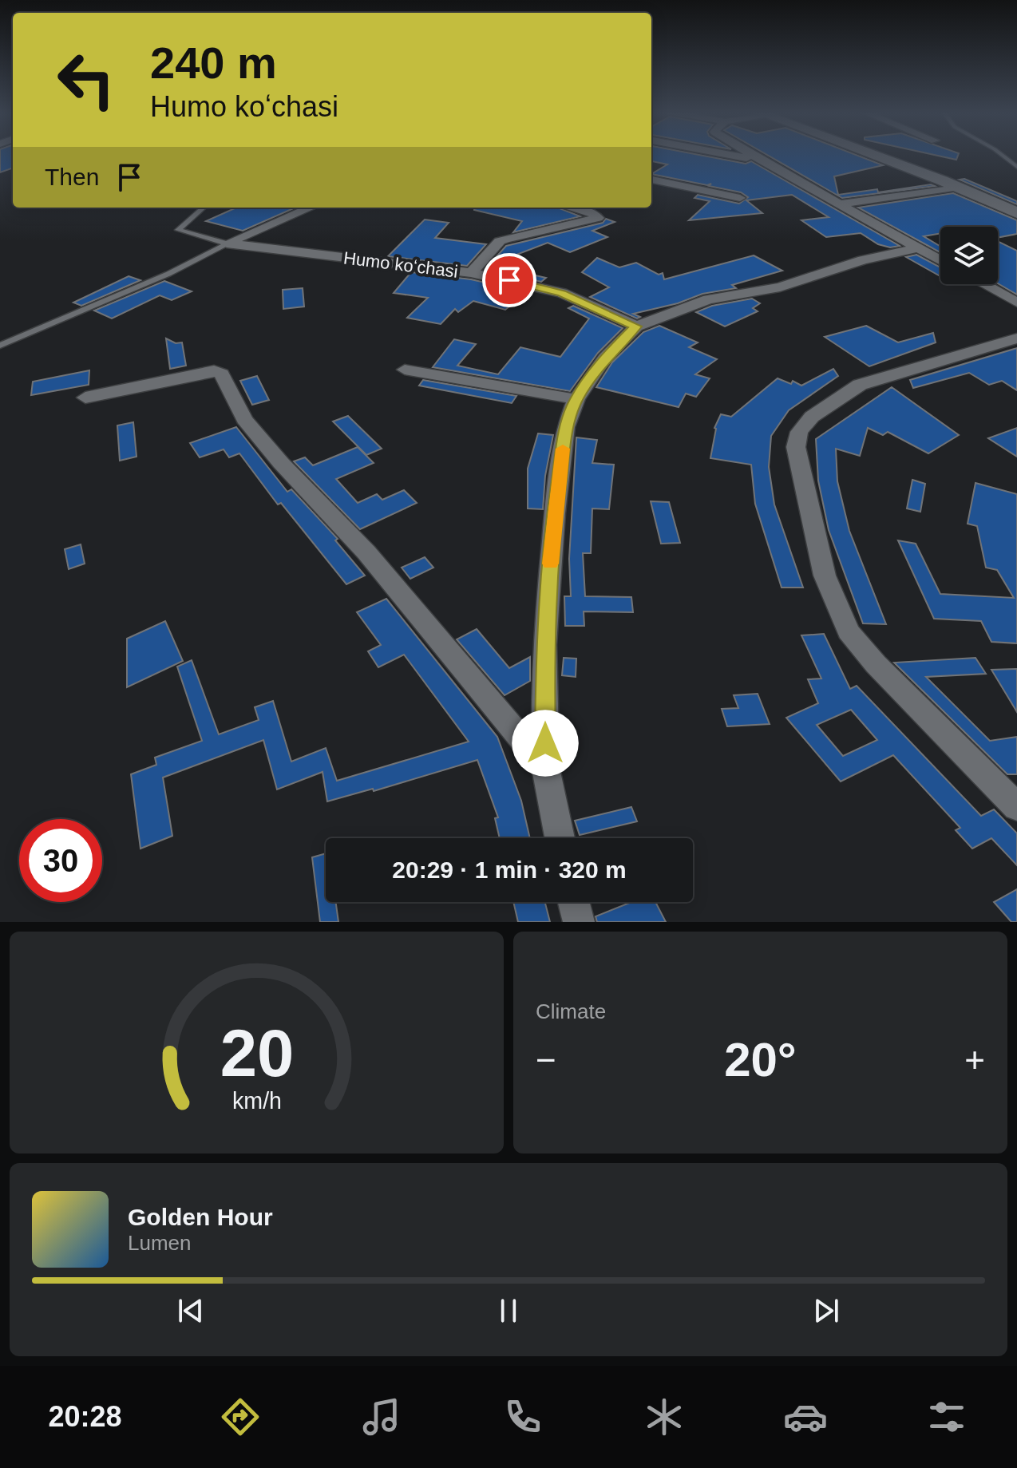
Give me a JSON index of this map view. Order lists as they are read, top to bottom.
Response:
{
  "streets": {
    "street": ["Humo koʻchasi"]
  },
  "page": {
    "turn": ["240 m", "Humo koʻchasi"],
    "then": "Then",
    "limit": "30",
    "trip": "20:29 · 1 min · 320 m",
    "tile": "Climate",
    "heat": ["−", "20°", "+"],
    "song": ["Golden Hour", "Lumen"],
    "tabs": "20:28",
    "gauge": ["20", "km/h"]
  }
}
